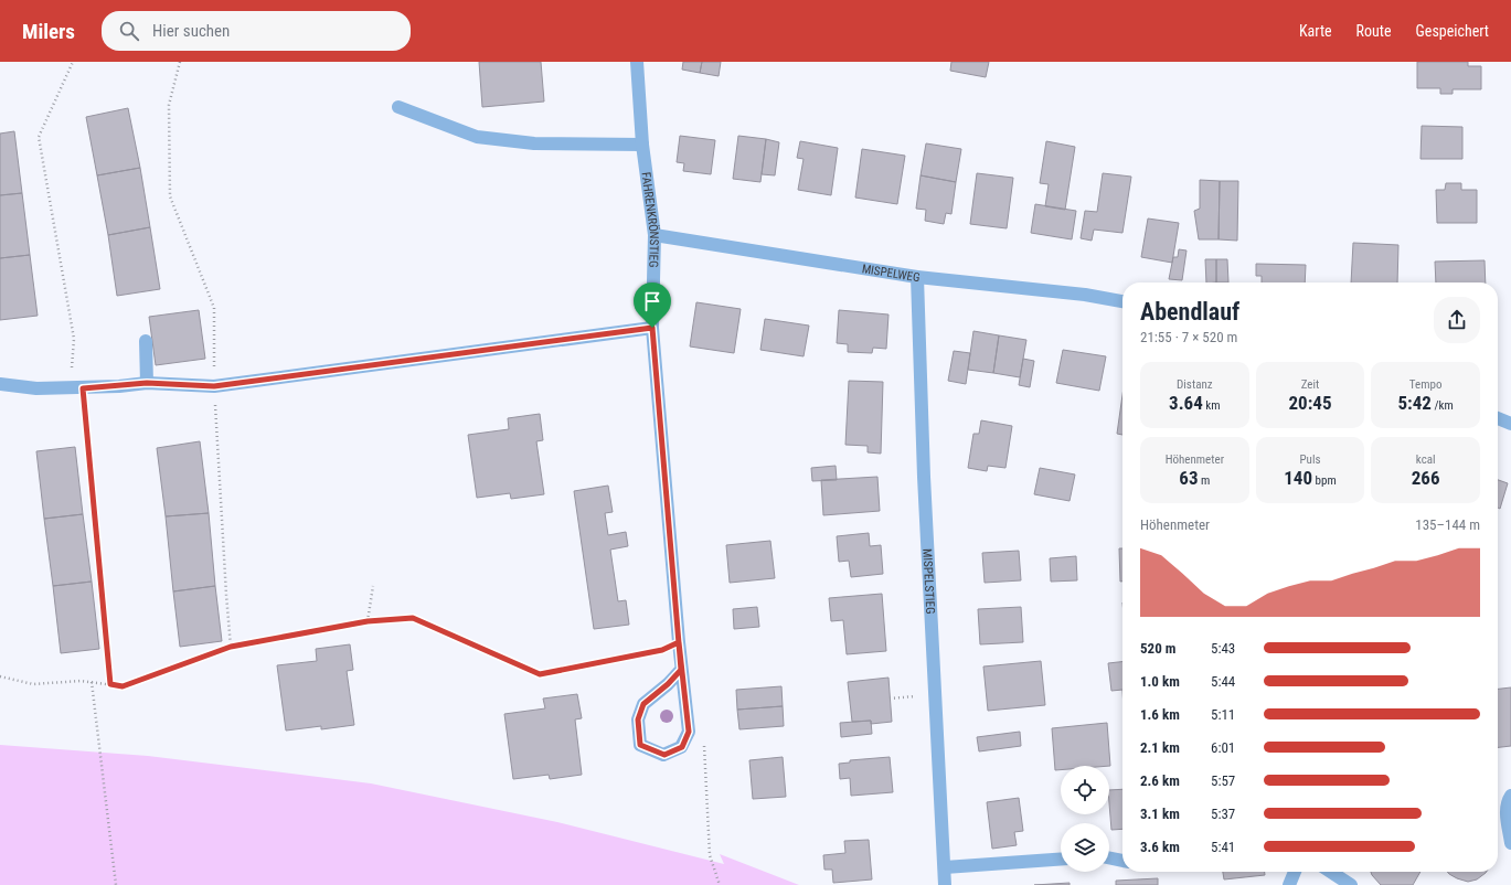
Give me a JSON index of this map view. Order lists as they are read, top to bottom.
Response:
{
  "streets": {
    "street": ["FAHRENKRÖNSTIEG", "MISPELWEG", "MISPELSTIEG"]
  },
  "crossings": [
    ["FAHRENKRÖNSTIEG", "MISPELWEG"],
    ["MISPELWEG", "MISPELSTIEG"]
  ],
  "page": {
    "header": "Milers",
    "search": "Hier suchen",
    "nav": ["Karte", "Route", "Gespeichert"],
    "heading": ["Abendlauf", "21:55 · 7 × 520 m"],
    "stats": [
      ["Distanz", "3.64 km"],
      ["Zeit", "20:45"],
      ["Tempo", "5:42 /km"],
      ["Höhenmeter", "63 m"],
      ["Puls", "140 bpm"],
      ["kcal", "266"]
    ],
    "chart": ["Höhenmeter", "135–144 m"],
    "list": [
      {
        "name": "520 m",
        "note": "5:43"
      },
      {
        "name": "1.0 km",
        "note": "5:44"
      },
      {
        "name": "1.6 km",
        "note": "5:11"
      },
      {
        "name": "2.1 km",
        "note": "6:01"
      },
      {
        "name": "2.6 km",
        "note": "5:57"
      },
      {
        "name": "3.1 km",
        "note": "5:37"
      },
      {
        "name": "3.6 km",
        "note": "5:41"
      }
    ]
  }
}
